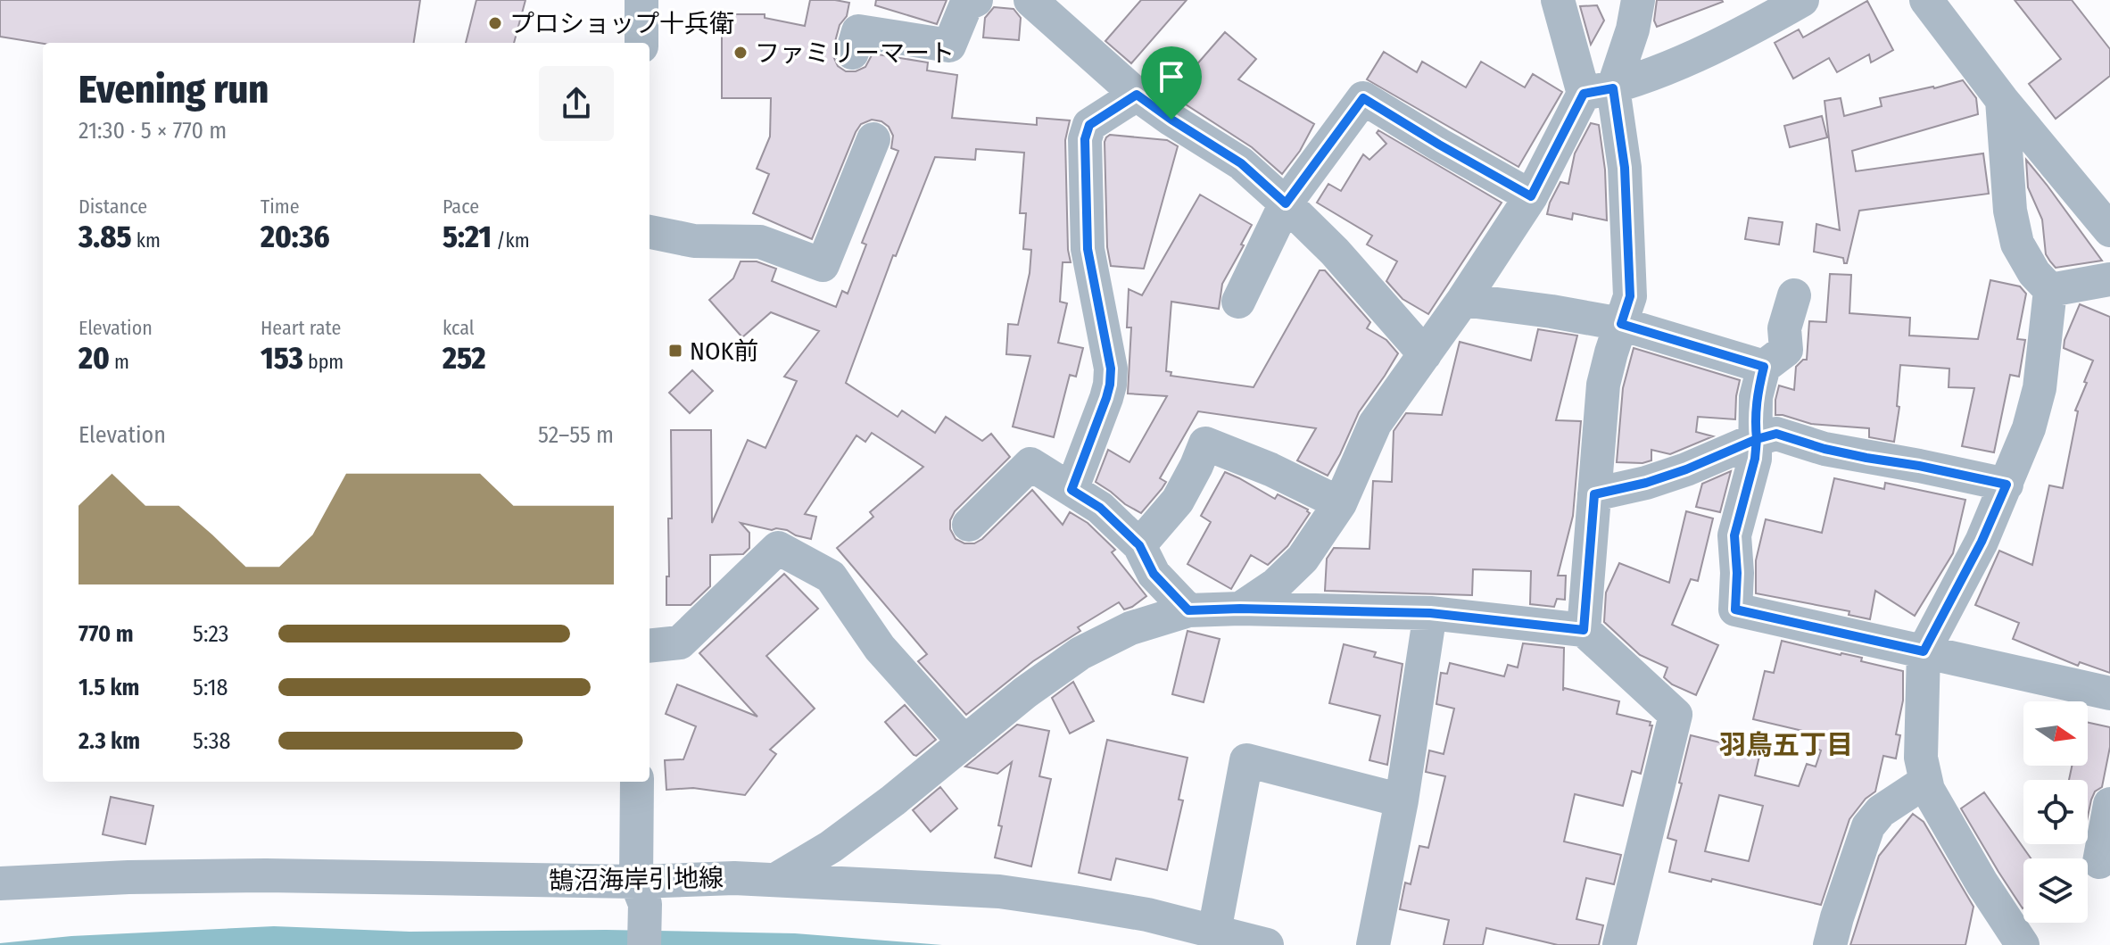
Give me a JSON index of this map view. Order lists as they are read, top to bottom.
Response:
{
  "streets": {
    "street": ["鵠沼海岸引地線"]
  },
  "districts": ["羽鳥五丁目"],
  "places": {
    "other": ["プロショップ十兵衛", "ファミリーマート"],
    "transit": ["NOK前"]
  },
  "north": "right",
  "page": {
    "heading": ["Evening run", "21:30 · 5 × 770 m"],
    "stats": [
      ["Distance", "3.85 km"],
      ["Time", "20:36"],
      ["Pace", "5:21 /km"],
      ["Elevation", "20 m"],
      ["Heart rate", "153 bpm"],
      ["kcal", "252"]
    ],
    "chart": ["Elevation", "52–55 m"],
    "list": [
      {
        "name": "770 m",
        "note": "5:23"
      },
      {
        "name": "1.5 km",
        "note": "5:18"
      },
      {
        "name": "2.3 km",
        "note": "5:38"
      }
    ]
  }
}
